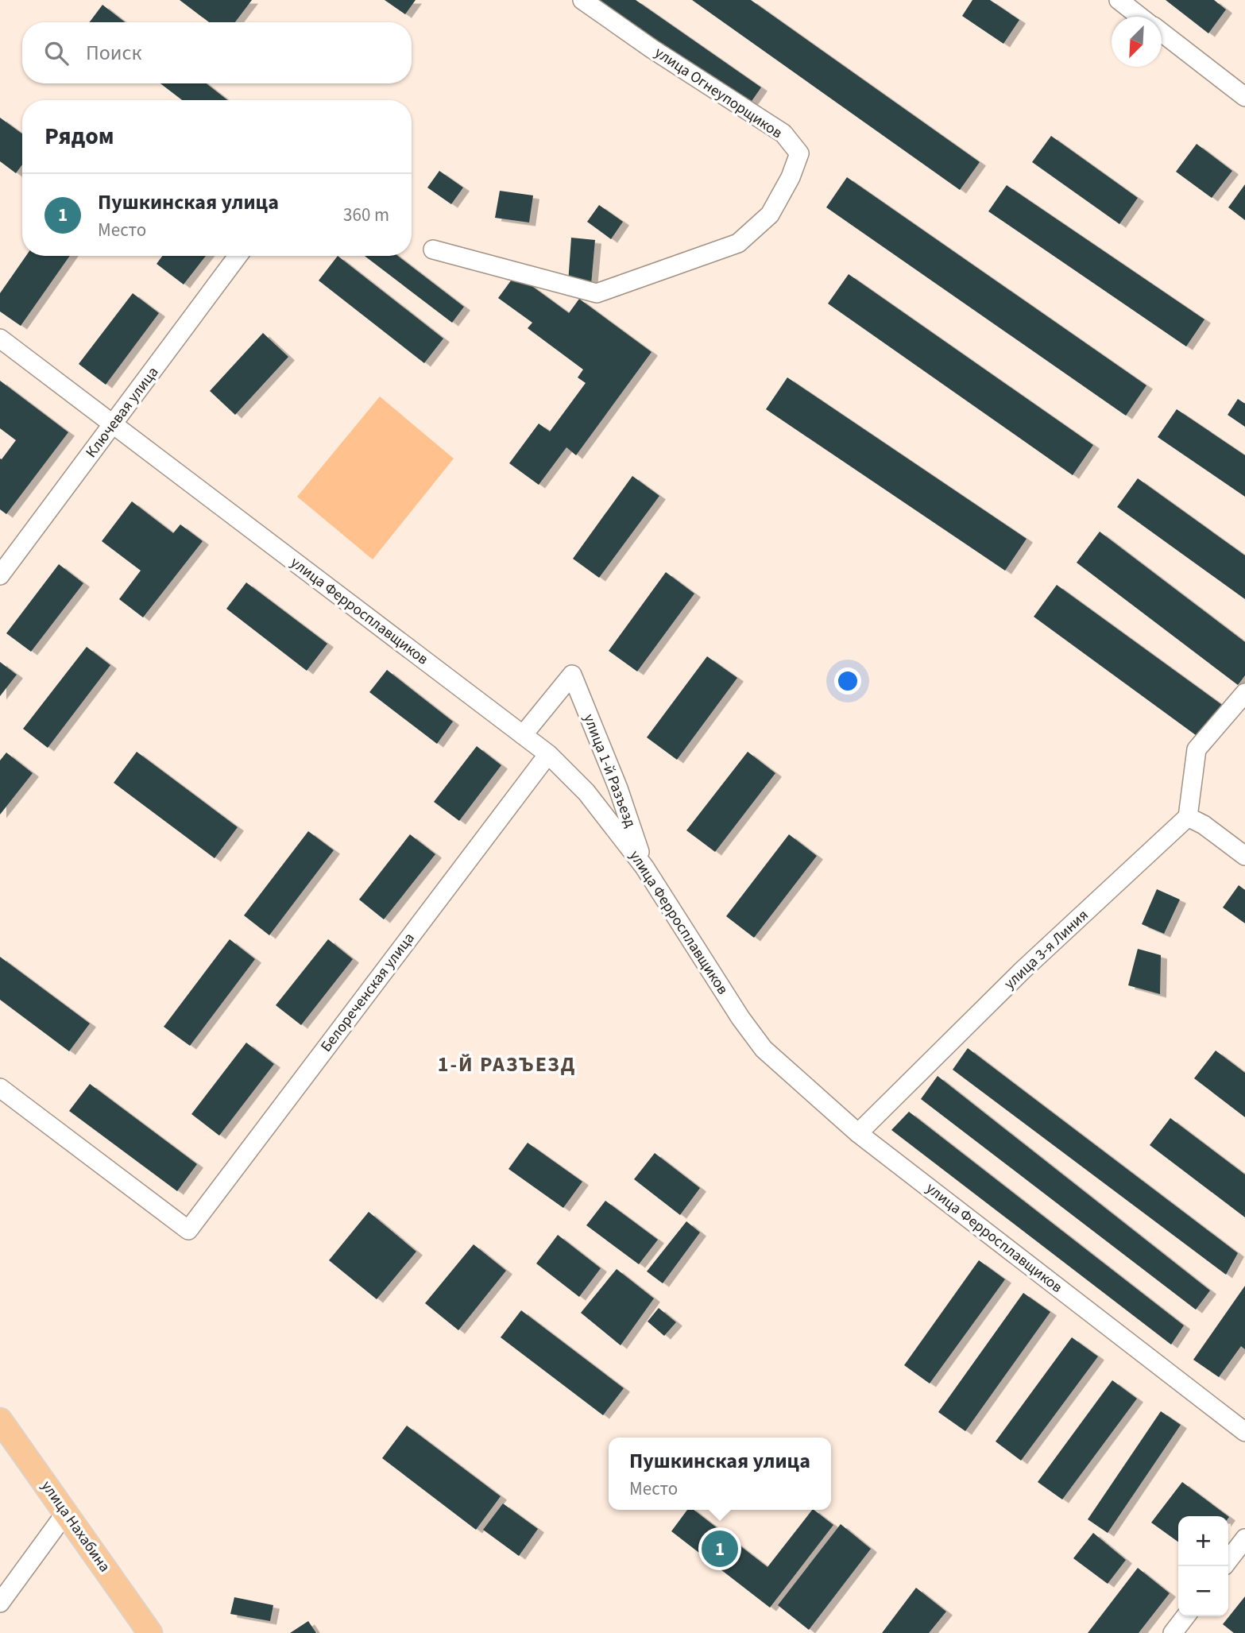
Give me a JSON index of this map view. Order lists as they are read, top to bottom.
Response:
{
  "streets": {
    "main road": ["улица Нахабина"],
    "street": [
      "улица Огнеупорщиков",
      "Ключевая улица",
      "улица Ферросплавщиков",
      "улица 1-й Разъезд",
      "улица 3-я Линия",
      "Белореченская улица"
    ]
  },
  "crossings": [
    ["Ключевая улица", "улица Ферросплавщиков"],
    ["улица Ферросплавщиков", "улица 1-й Разъезд"],
    ["улица Ферросплавщиков", "улица 3-я Линия"],
    ["улица Ферросплавщиков", "Белореченская улица"]
  ],
  "districts": ["1-Й РАЗЪЕЗД"],
  "north": "bottom left",
  "page": {
    "search": "Поиск",
    "heading": "Рядом",
    "list": [
      {
        "mark": "1",
        "name": "Пушкинская улица",
        "note": "Место",
        "value": "360 m"
      }
    ],
    "popup": ["Пушкинская улица", "Место"],
    "map_buttons": ["+", "−"],
    "pins": "1"
  }
}
